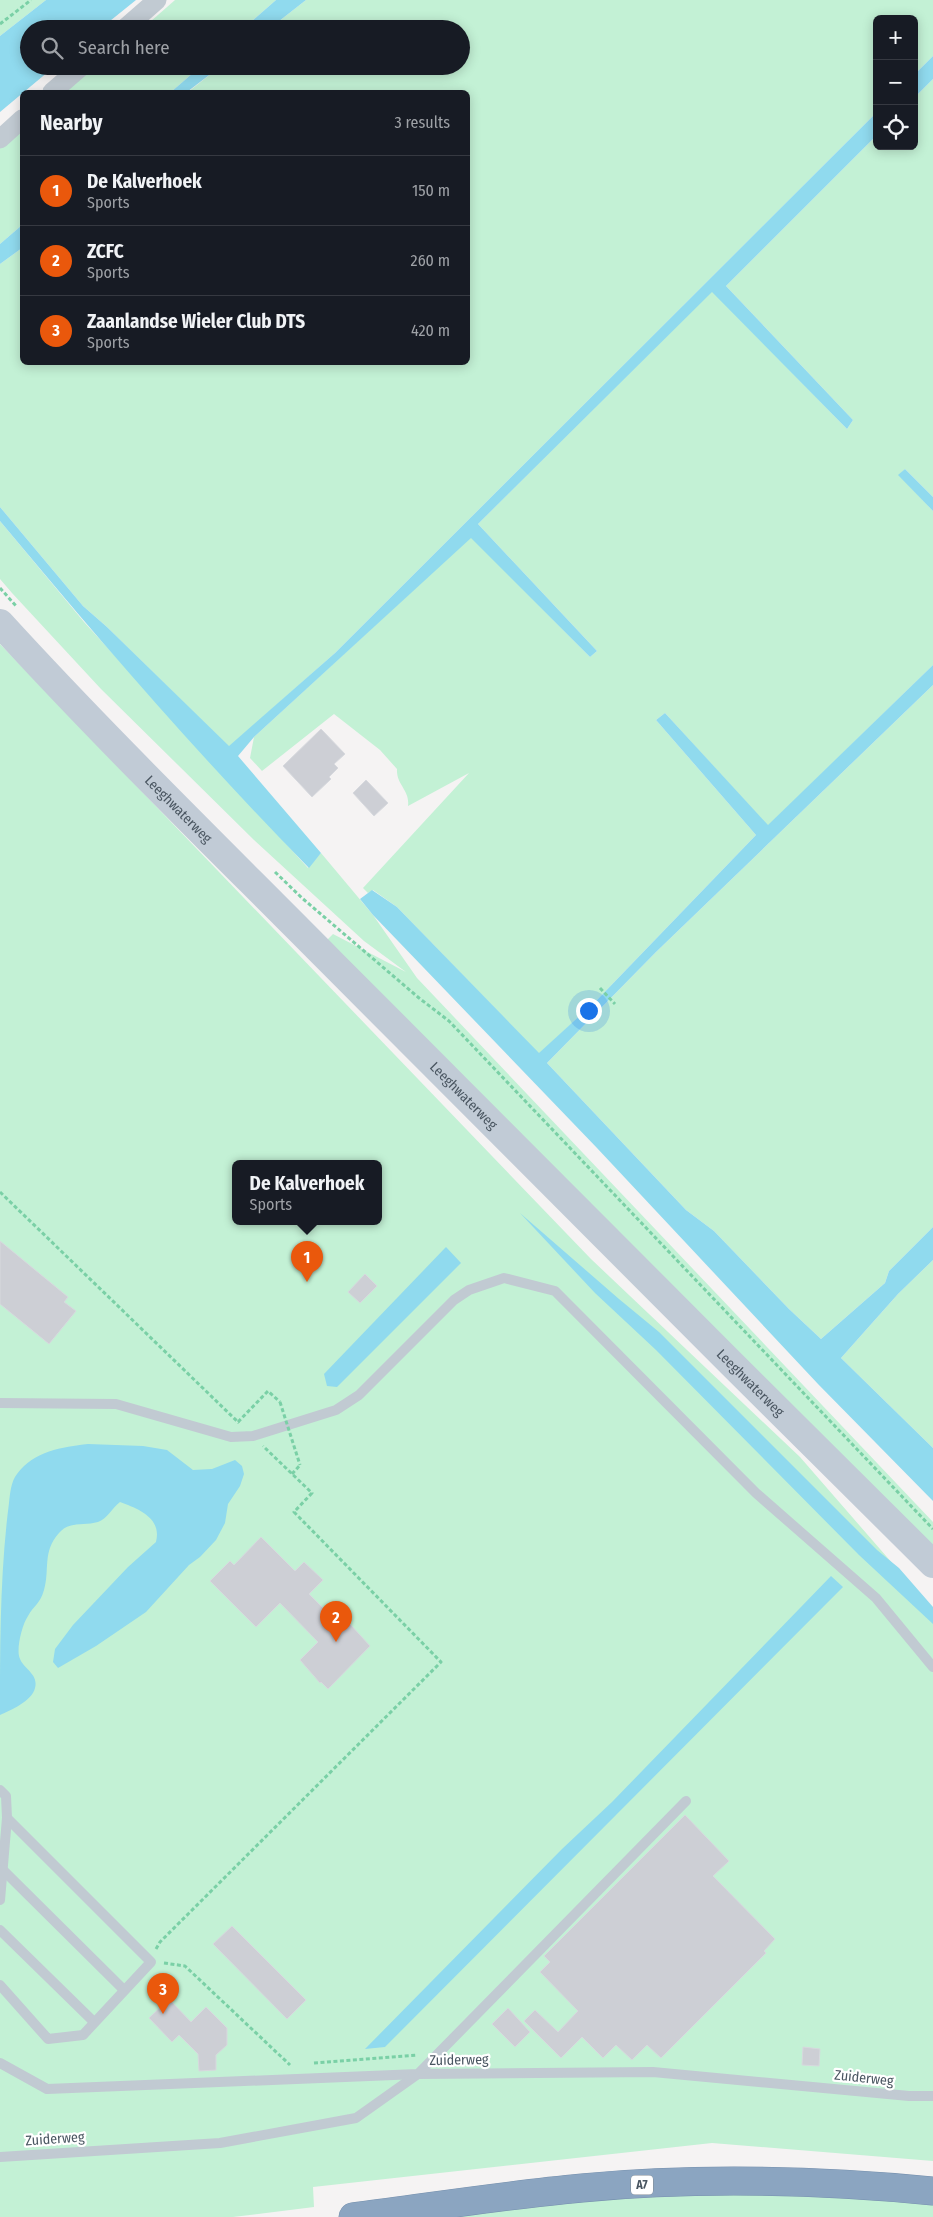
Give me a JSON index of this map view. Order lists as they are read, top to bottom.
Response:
{
  "streets": {
    "highway": ["A7"],
    "main road": ["Leeghwaterweg"],
    "lane": ["Zuiderweg"]
  },
  "page": {
    "map_buttons": ["+", "−"],
    "search": "Search here",
    "heading": ["Nearby", "3 results"],
    "list": [
      {
        "mark": "1",
        "name": "De Kalverhoek",
        "note": "Sports",
        "value": "150 m"
      },
      {
        "mark": "2",
        "name": "ZCFC",
        "note": "Sports",
        "value": "260 m"
      },
      {
        "mark": "3",
        "name": "Zaanlandse Wieler Club DTS",
        "note": "Sports",
        "value": "420 m"
      }
    ],
    "popup": ["De Kalverhoek", "Sports"],
    "pins": ["1", "2", "3"]
  }
}
